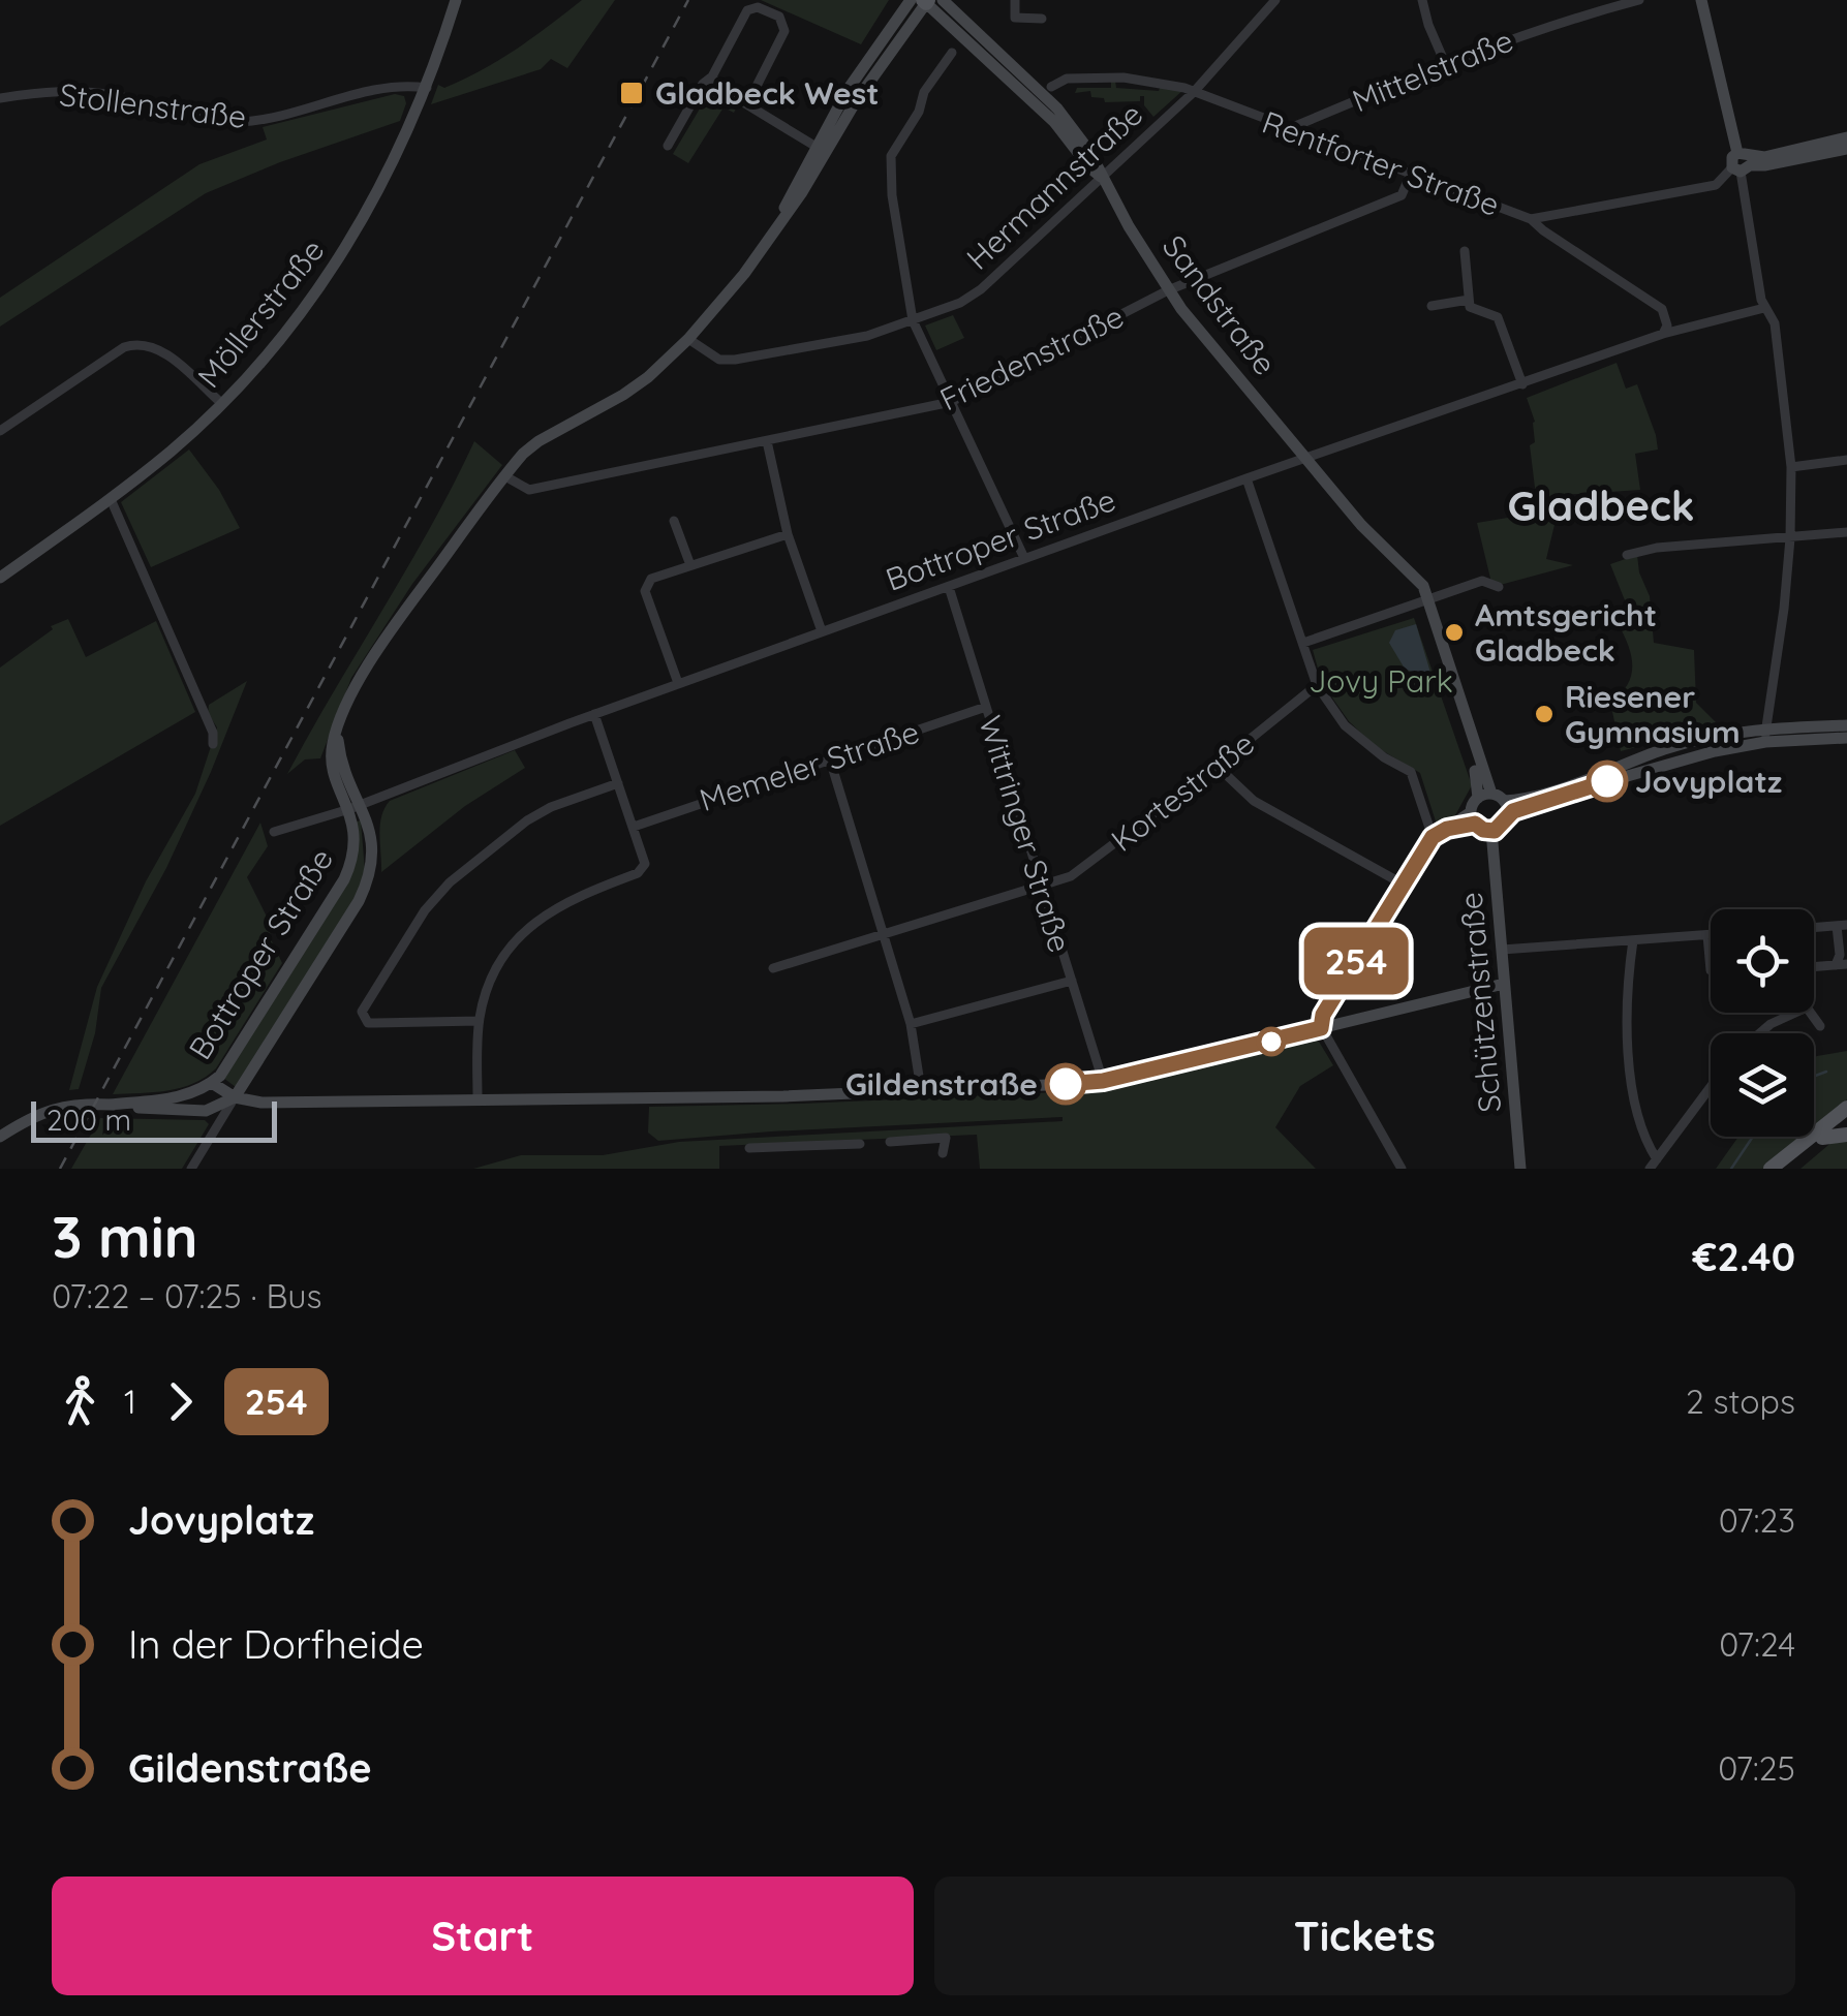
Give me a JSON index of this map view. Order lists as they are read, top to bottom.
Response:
{
  "streets": {
    "main road": [
      "Sandstraße",
      "Möllerstraße",
      "Bottroper Straße",
      "Schützenstraße"
    ],
    "street": [
      "Mittelstraße",
      "Stollenstraße",
      "Rentforter Straße",
      "Hermannstraße",
      "Friedenstraße",
      "Memeler Straße",
      "Kortestraße",
      "Wittringer Straße"
    ]
  },
  "crossings": [
    ["Mittelstraße", "Rentforter Straße"],
    ["Stollenstraße", "Möllerstraße"],
    ["Rentforter Straße", "Hermannstraße"],
    ["Rentforter Straße", "Friedenstraße"],
    ["Rentforter Straße", "Bottroper Straße"],
    ["Hermannstraße", "Sandstraße"],
    ["Sandstraße", "Friedenstraße"],
    ["Sandstraße", "Bottroper Straße"],
    ["Bottroper Straße", "Wittringer Straße"],
    ["Memeler Straße", "Wittringer Straße"],
    ["Kortestraße", "Wittringer Straße"]
  ],
  "districts": ["Gladbeck"],
  "parks": ["Jovy Park"],
  "places": {
    "transit": ["Gladbeck West"],
    "other": [
      "Amtsgericht Gladbeck",
      "Riesener Gymnasium",
      "Jovyplatz",
      "Gildenstraße"
    ]
  },
  "lines": ["bus line 254"],
  "scale_bar": "200 m",
  "page": {
    "on_map": "254",
    "scale": "200 m",
    "heading": ["3 min", "07:22 – 07:25 · Bus", "€2.40"],
    "legs": ["1", "254", "2 stops"],
    "list": [
      {
        "name": "Jovyplatz",
        "value": "07:23"
      },
      {
        "name": "In der Dorfheide",
        "value": "07:24"
      },
      {
        "name": "Gildenstraße",
        "value": "07:25"
      }
    ],
    "buttons": ["Start", "Tickets"]
  }
}
